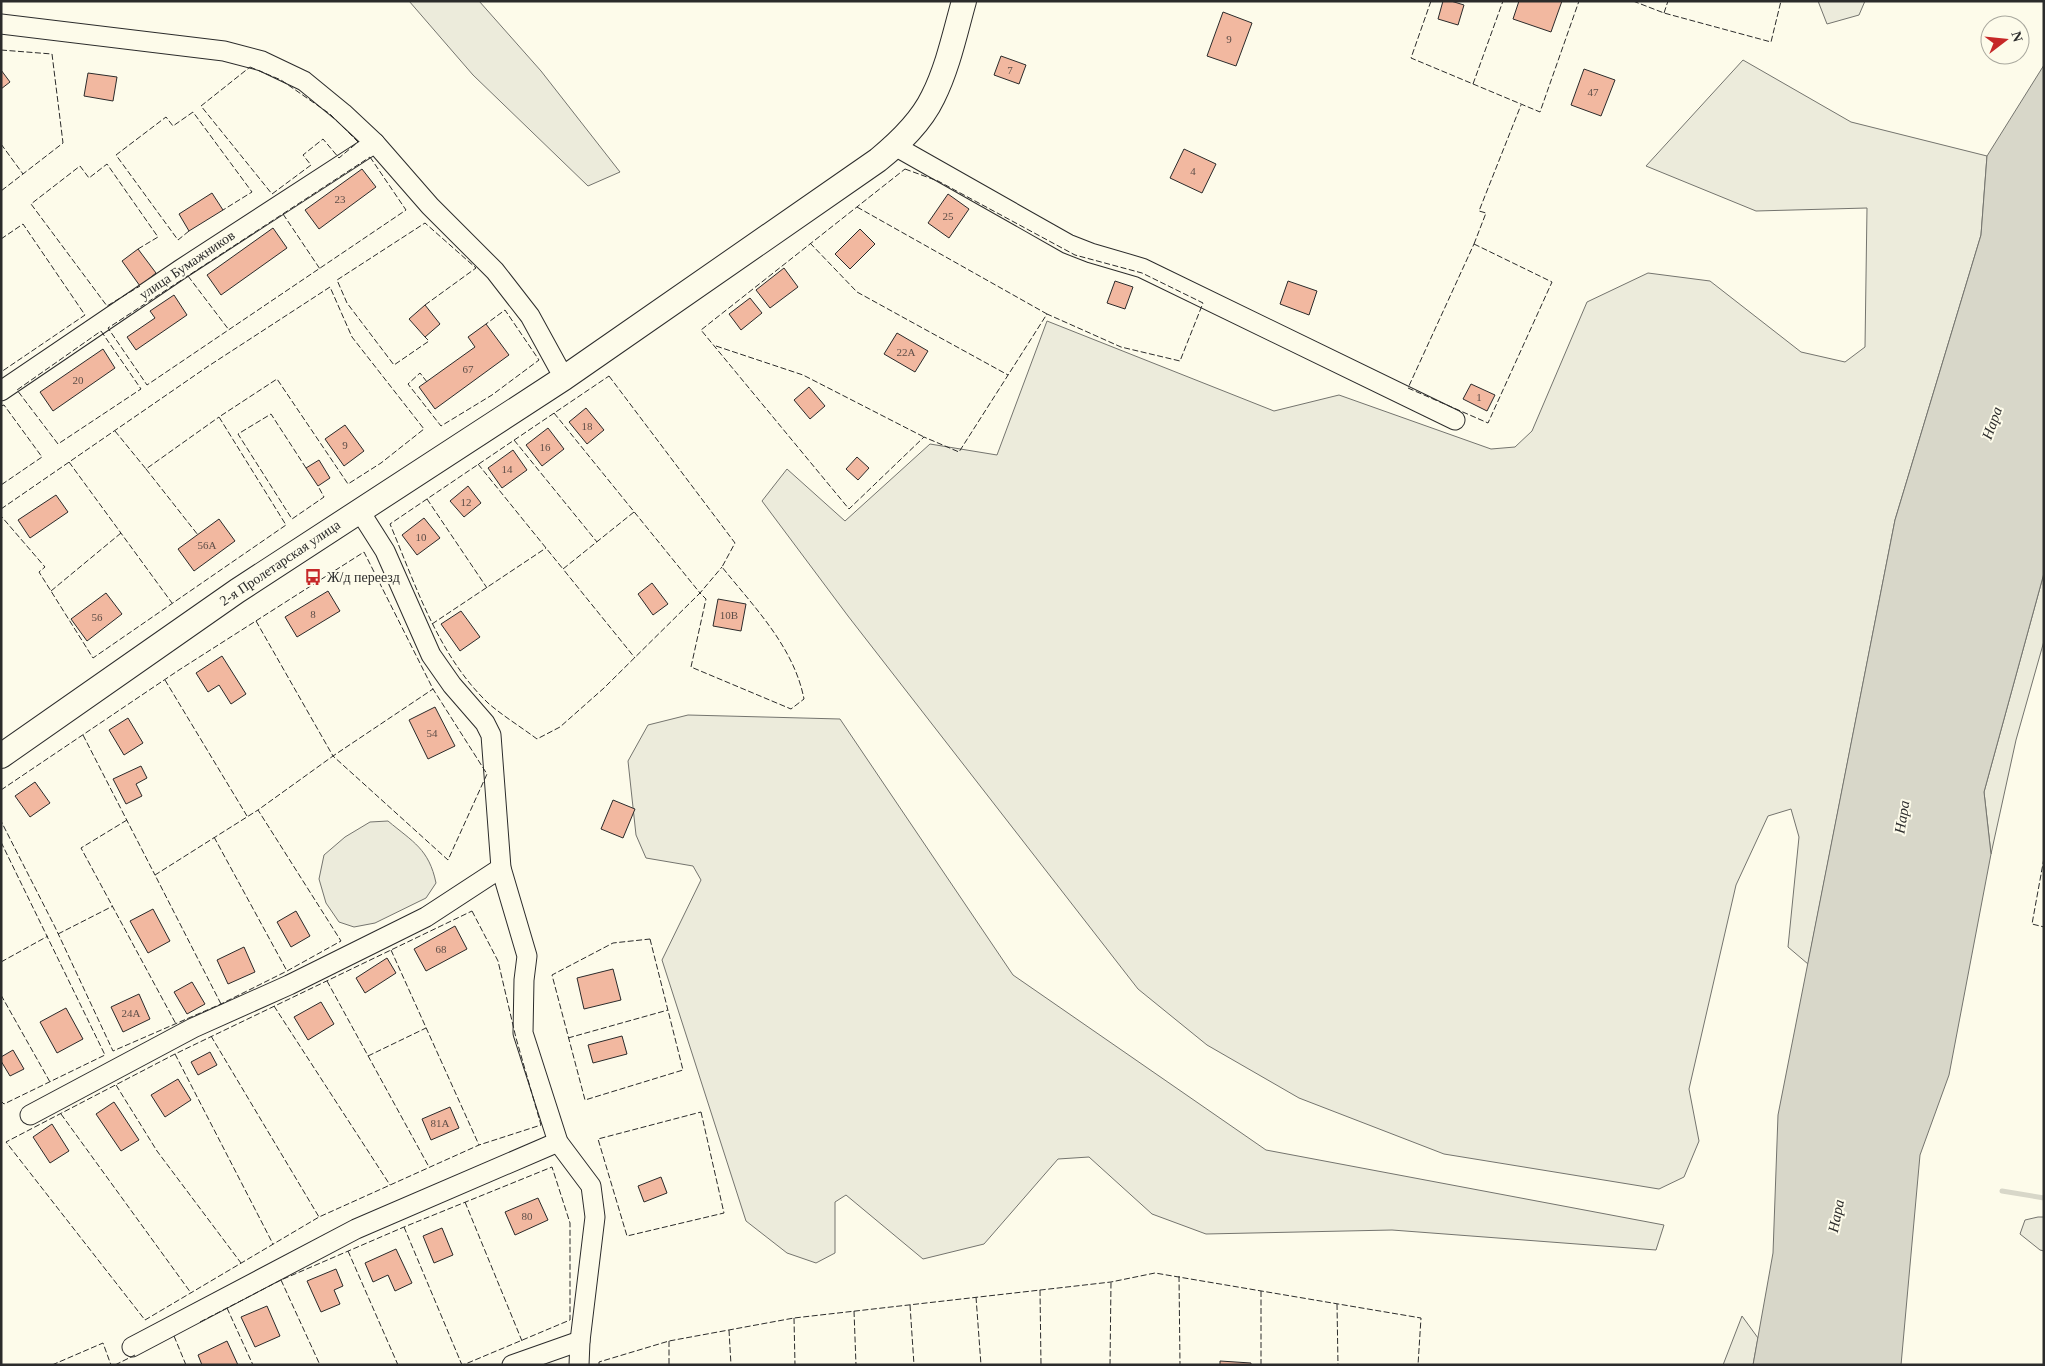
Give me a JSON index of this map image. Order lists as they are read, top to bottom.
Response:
{
  "streets": {
    "main road": ["2-я Пролетарская улица"],
    "street": ["улица Бумажников"]
  },
  "water": ["Нара"],
  "places": {
    "bus stop": ["Ж/д переезд"]
  },
  "house_numbers": [
    "9",
    "7",
    "47",
    "4",
    "23",
    "25",
    "22А",
    "67",
    "20",
    "1",
    "18",
    "9",
    "16",
    "14",
    "12",
    "10",
    "56А",
    "8",
    "10В",
    "56",
    "54",
    "68",
    "24А",
    "81А",
    "80"
  ],
  "north": "right"
}
